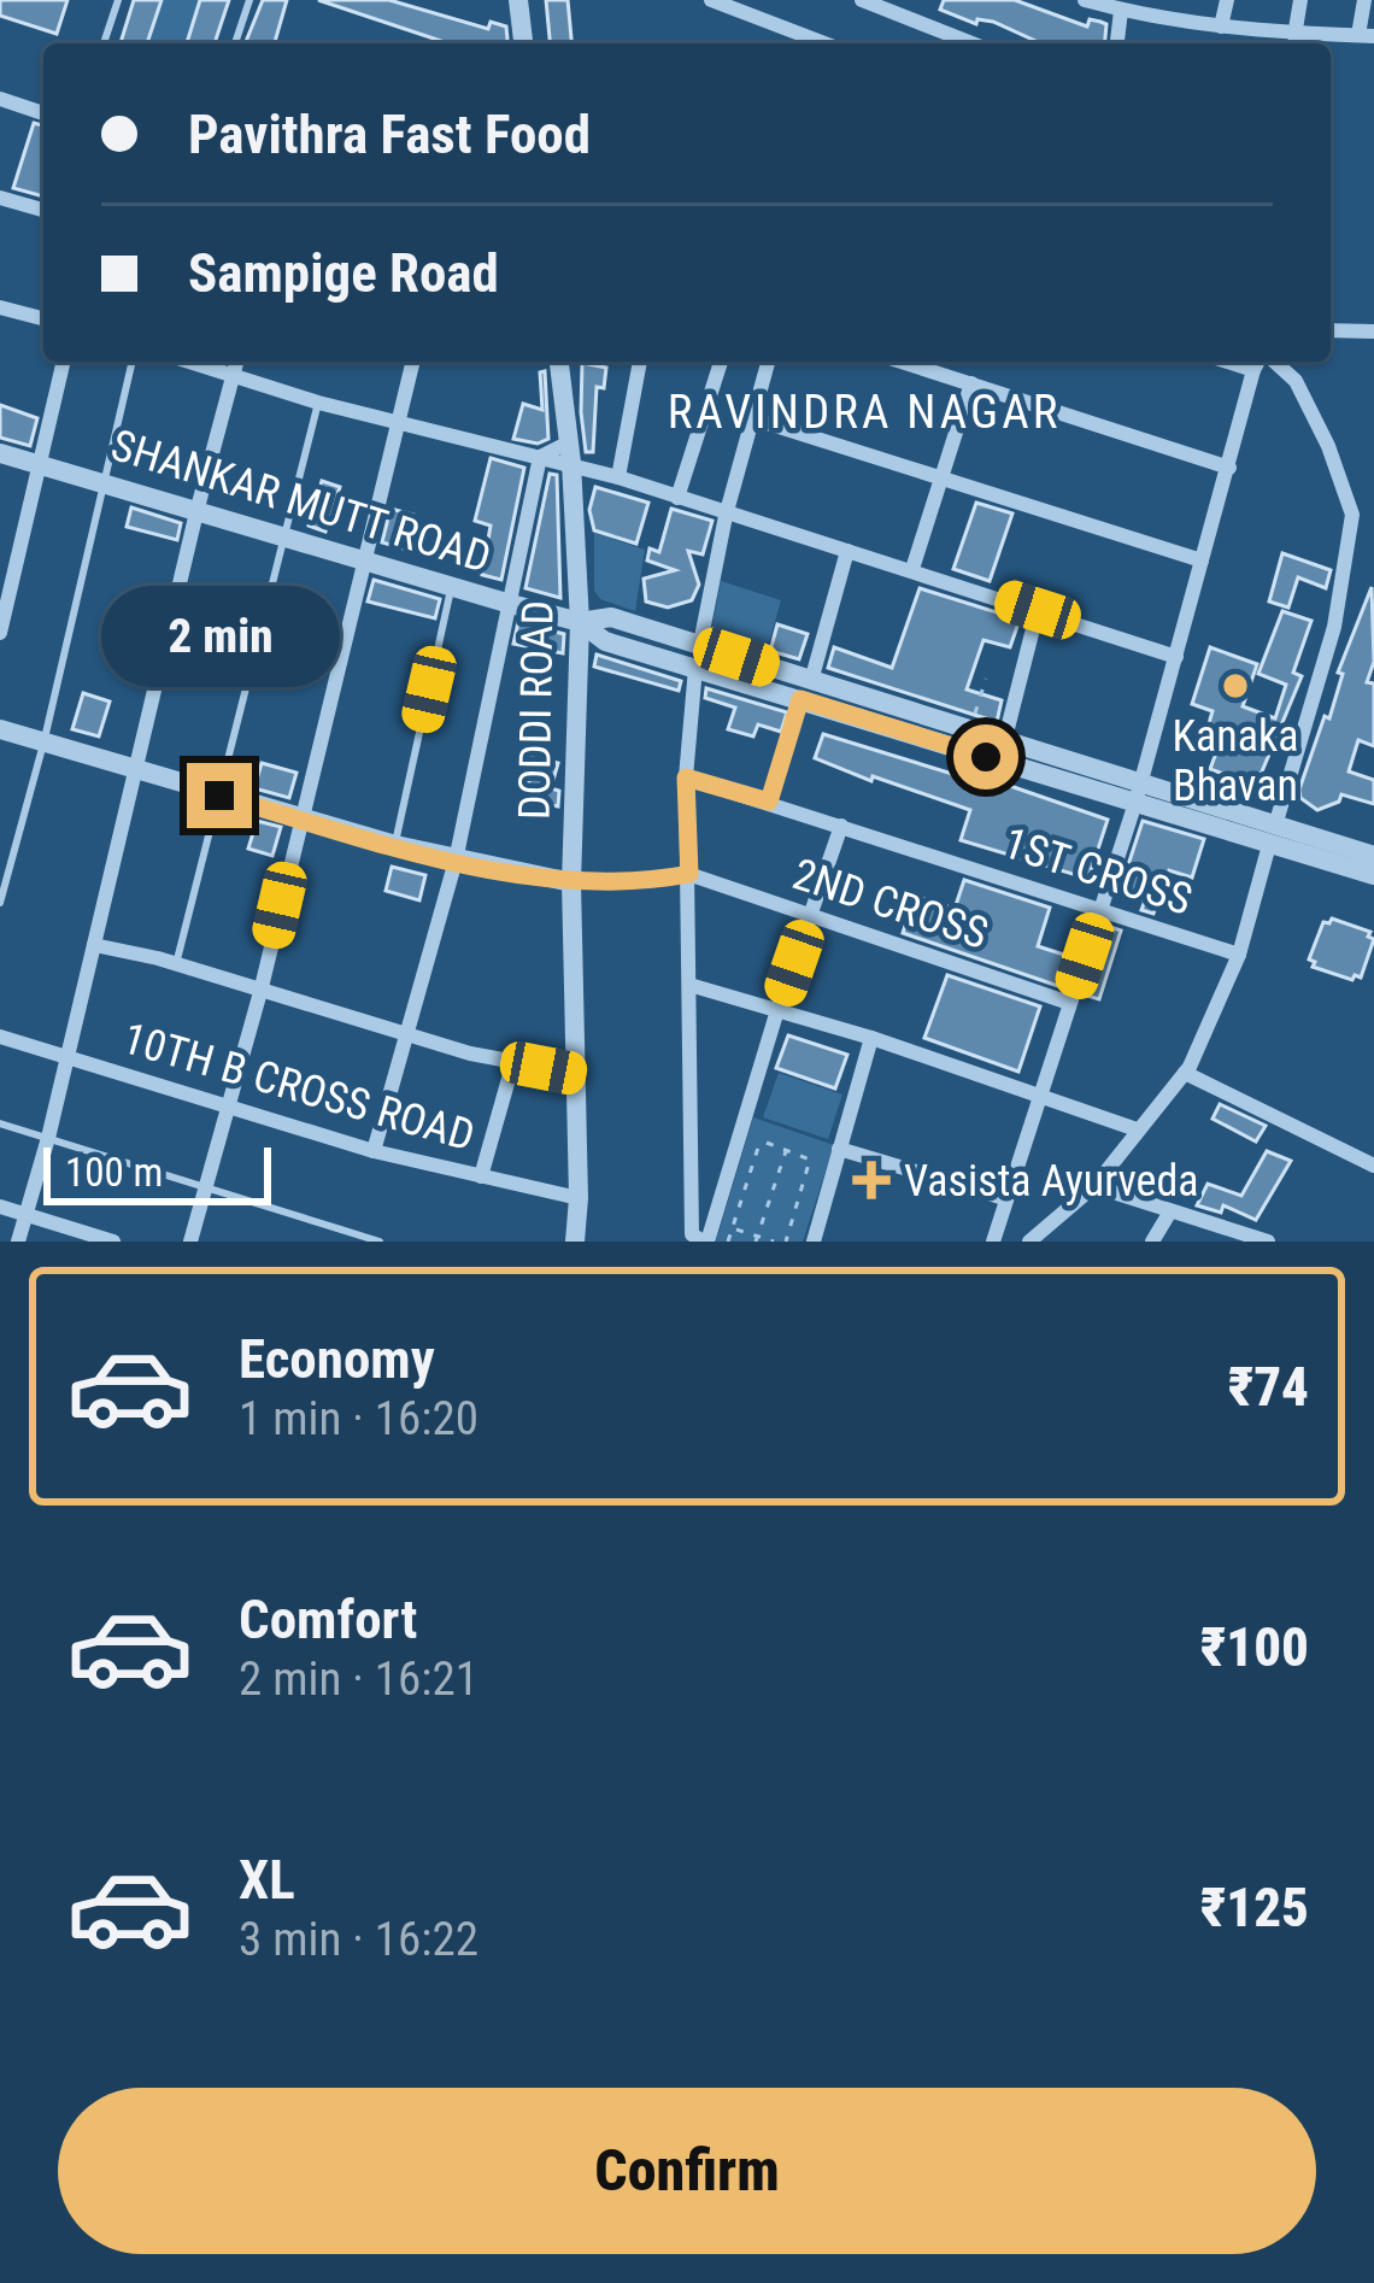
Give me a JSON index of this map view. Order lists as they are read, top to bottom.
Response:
{
  "streets": {
    "street": [
      "SHANKAR MUTT ROAD",
      "DODDI ROAD",
      "1ST CROSS",
      "2ND CROSS",
      "10TH B CROSS ROAD"
    ]
  },
  "crossings": [
    ["SHANKAR MUTT ROAD", "DODDI ROAD"],
    ["DODDI ROAD", "10TH B CROSS ROAD"]
  ],
  "districts": ["RAVINDRA NAGAR"],
  "places": {
    "other": ["Kanaka Bhavan"],
    "health": ["Vasista Ayurveda"]
  },
  "scale_bar": "100 m",
  "page": {
    "banner": ["Pavithra Fast Food", "Sampige Road"],
    "bubble": "2 min",
    "scale": "100 m",
    "list": [
      {
        "name": "Economy",
        "note": "1 min · 16:20",
        "value": "₹74"
      },
      {
        "name": "Comfort",
        "note": "2 min · 16:21",
        "value": "₹100"
      },
      {
        "name": "XL",
        "note": "3 min · 16:22",
        "value": "₹125"
      }
    ],
    "buttons": "Confirm"
  }
}
